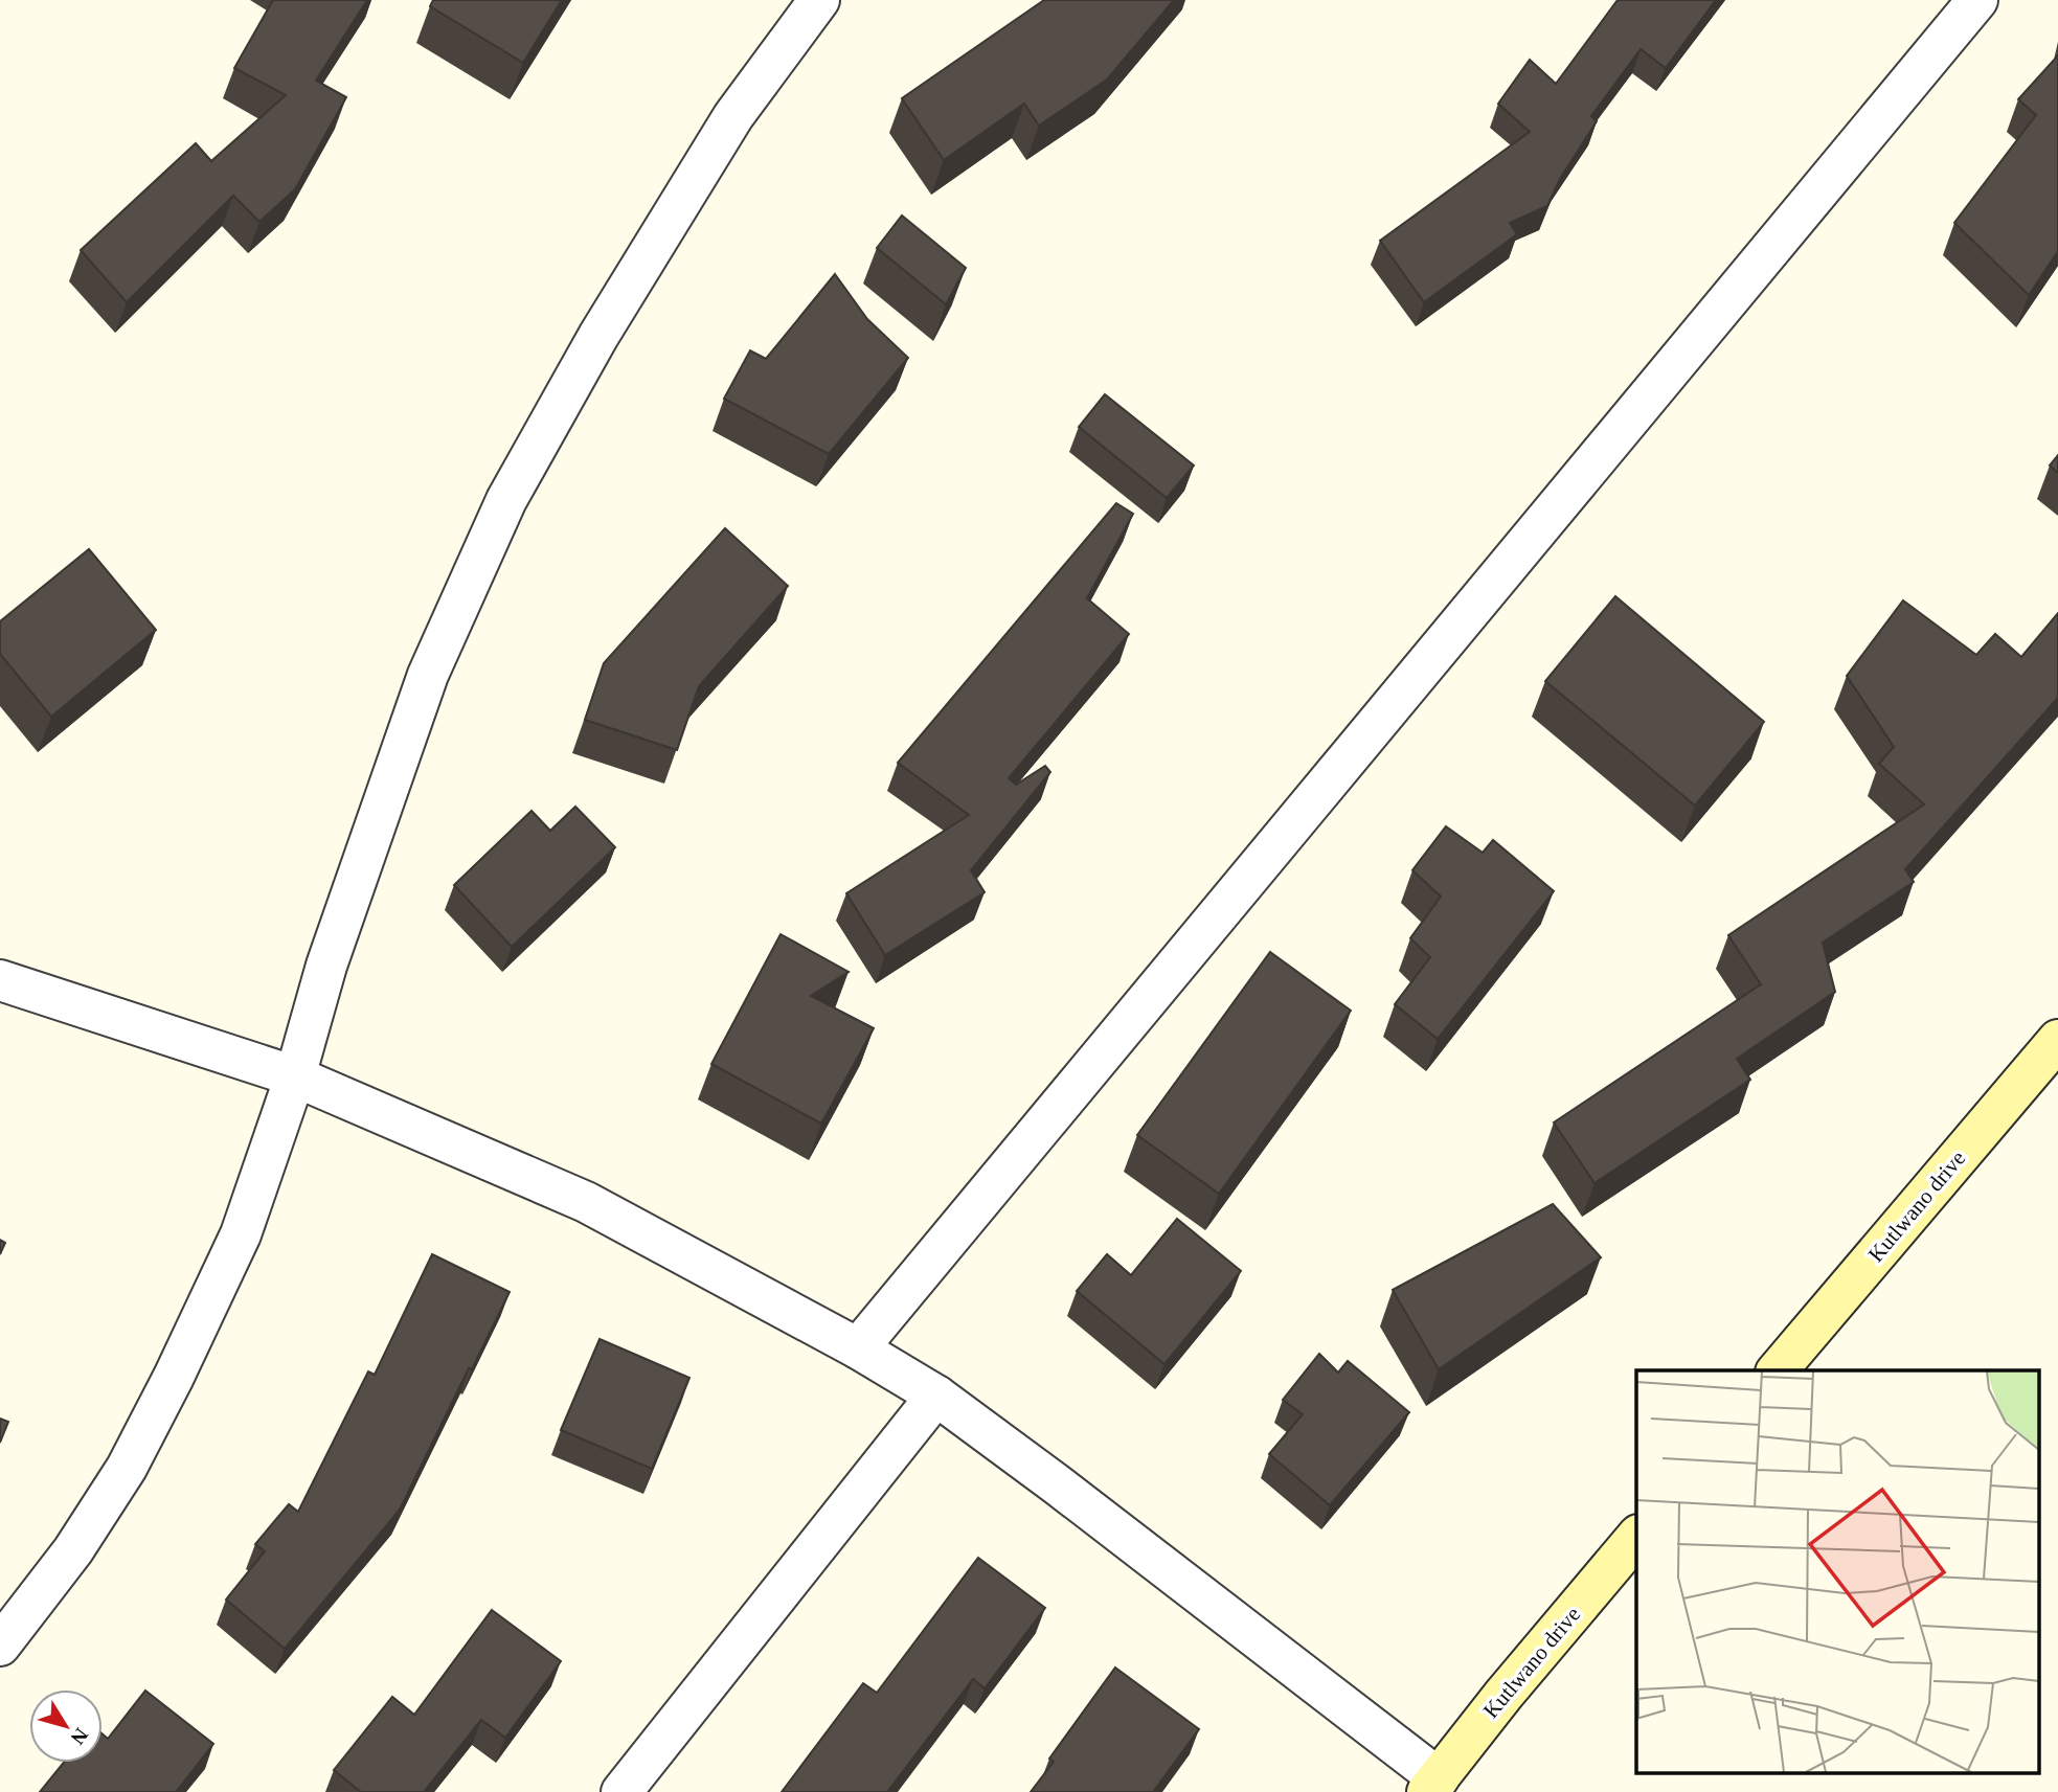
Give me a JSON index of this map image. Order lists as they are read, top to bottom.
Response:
{
  "streets": {
    "street": ["Kutlwano drive"]
  },
  "north": "bottom right"
}
